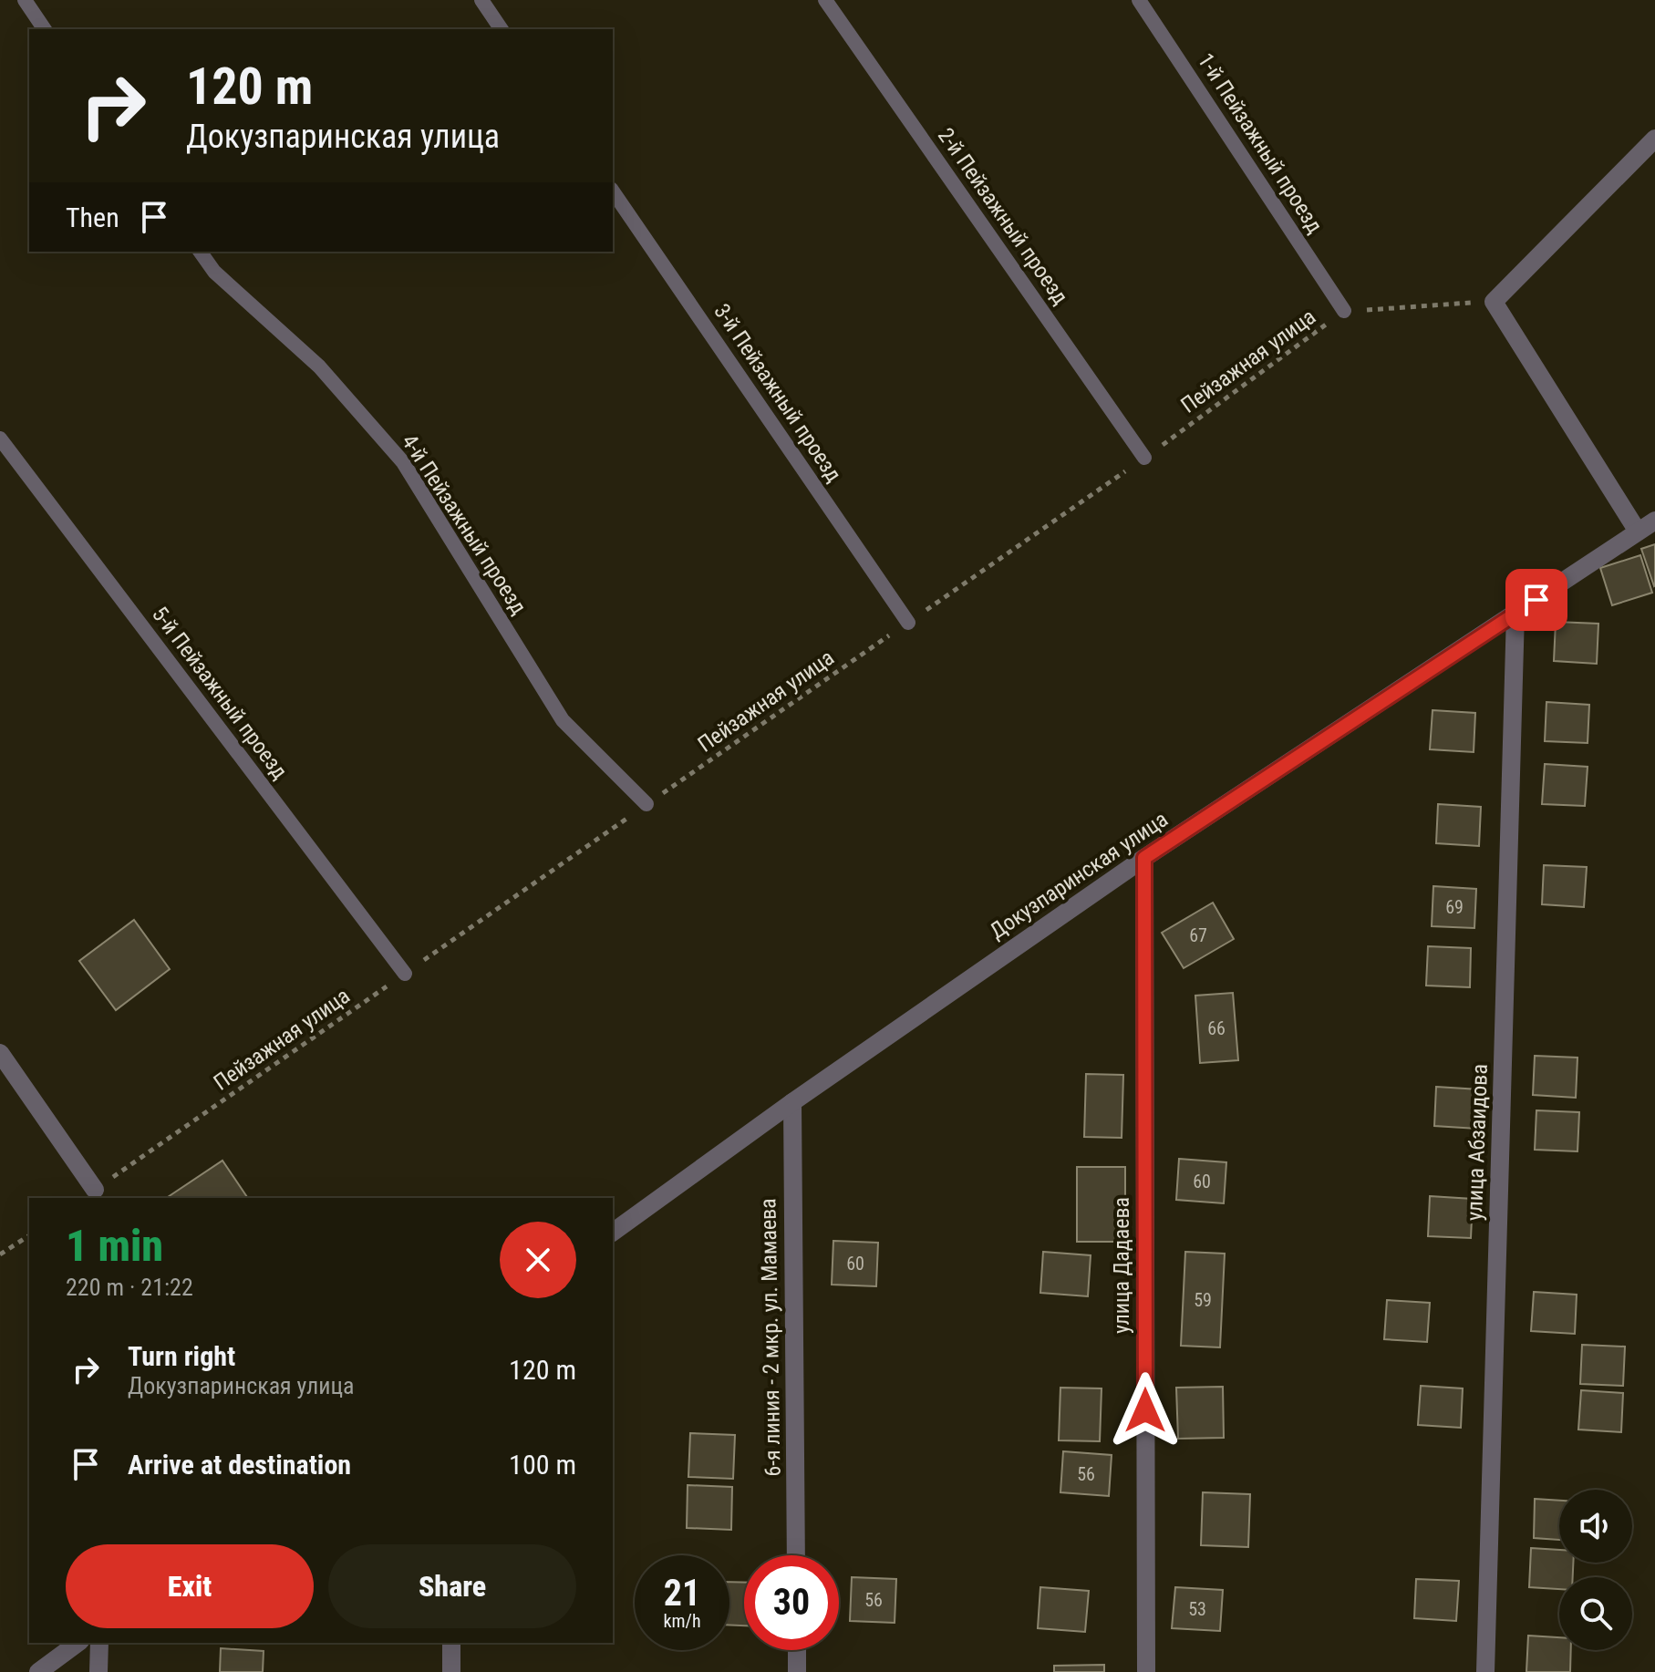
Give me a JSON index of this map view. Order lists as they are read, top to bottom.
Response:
{
  "streets": {
    "street": [
      "Докузпаринская улица",
      "улица Абзаидова",
      "улица Дадаева",
      "6-я линия - 2 мкр. ул. Мамаева"
    ],
    "lane": [
      "1-й Пейзажный проезд",
      "2-й Пейзажный проезд",
      "3-й Пейзажный проезд",
      "4-й Пейзажный проезд",
      "5-й Пейзажный проезд"
    ],
    "path": ["Пейзажная улица"]
  },
  "crossings": [
    ["1-й Пейзажный проезд", "Пейзажная улица"],
    ["2-й Пейзажный проезд", "Пейзажная улица"],
    ["Пейзажная улица", "3-й Пейзажный проезд"],
    ["Пейзажная улица", "4-й Пейзажный проезд"],
    ["Пейзажная улица", "5-й Пейзажный проезд"],
    ["Докузпаринская улица", "улица Абзаидова"],
    ["Докузпаринская улица", "улица Дадаева"],
    ["Докузпаринская улица", "6-я линия - 2 мкр. ул. Мамаева"]
  ],
  "house_numbers": [
    "69",
    "67",
    "66",
    "60",
    "60",
    "59",
    "56",
    "56",
    "53"
  ],
  "page": {
    "turn": ["120 m", "Докузпаринская улица"],
    "then": "Then",
    "heading": ["1 min", "220 m · 21:22"],
    "list": [
      {
        "name": "Turn right",
        "note": "Докузпаринская улица",
        "value": "120 m"
      },
      {
        "name": "Arrive at destination",
        "value": "100 m"
      }
    ],
    "buttons": ["Exit", "Share"],
    "speed": "21 km/h",
    "limit": "30"
  }
}
